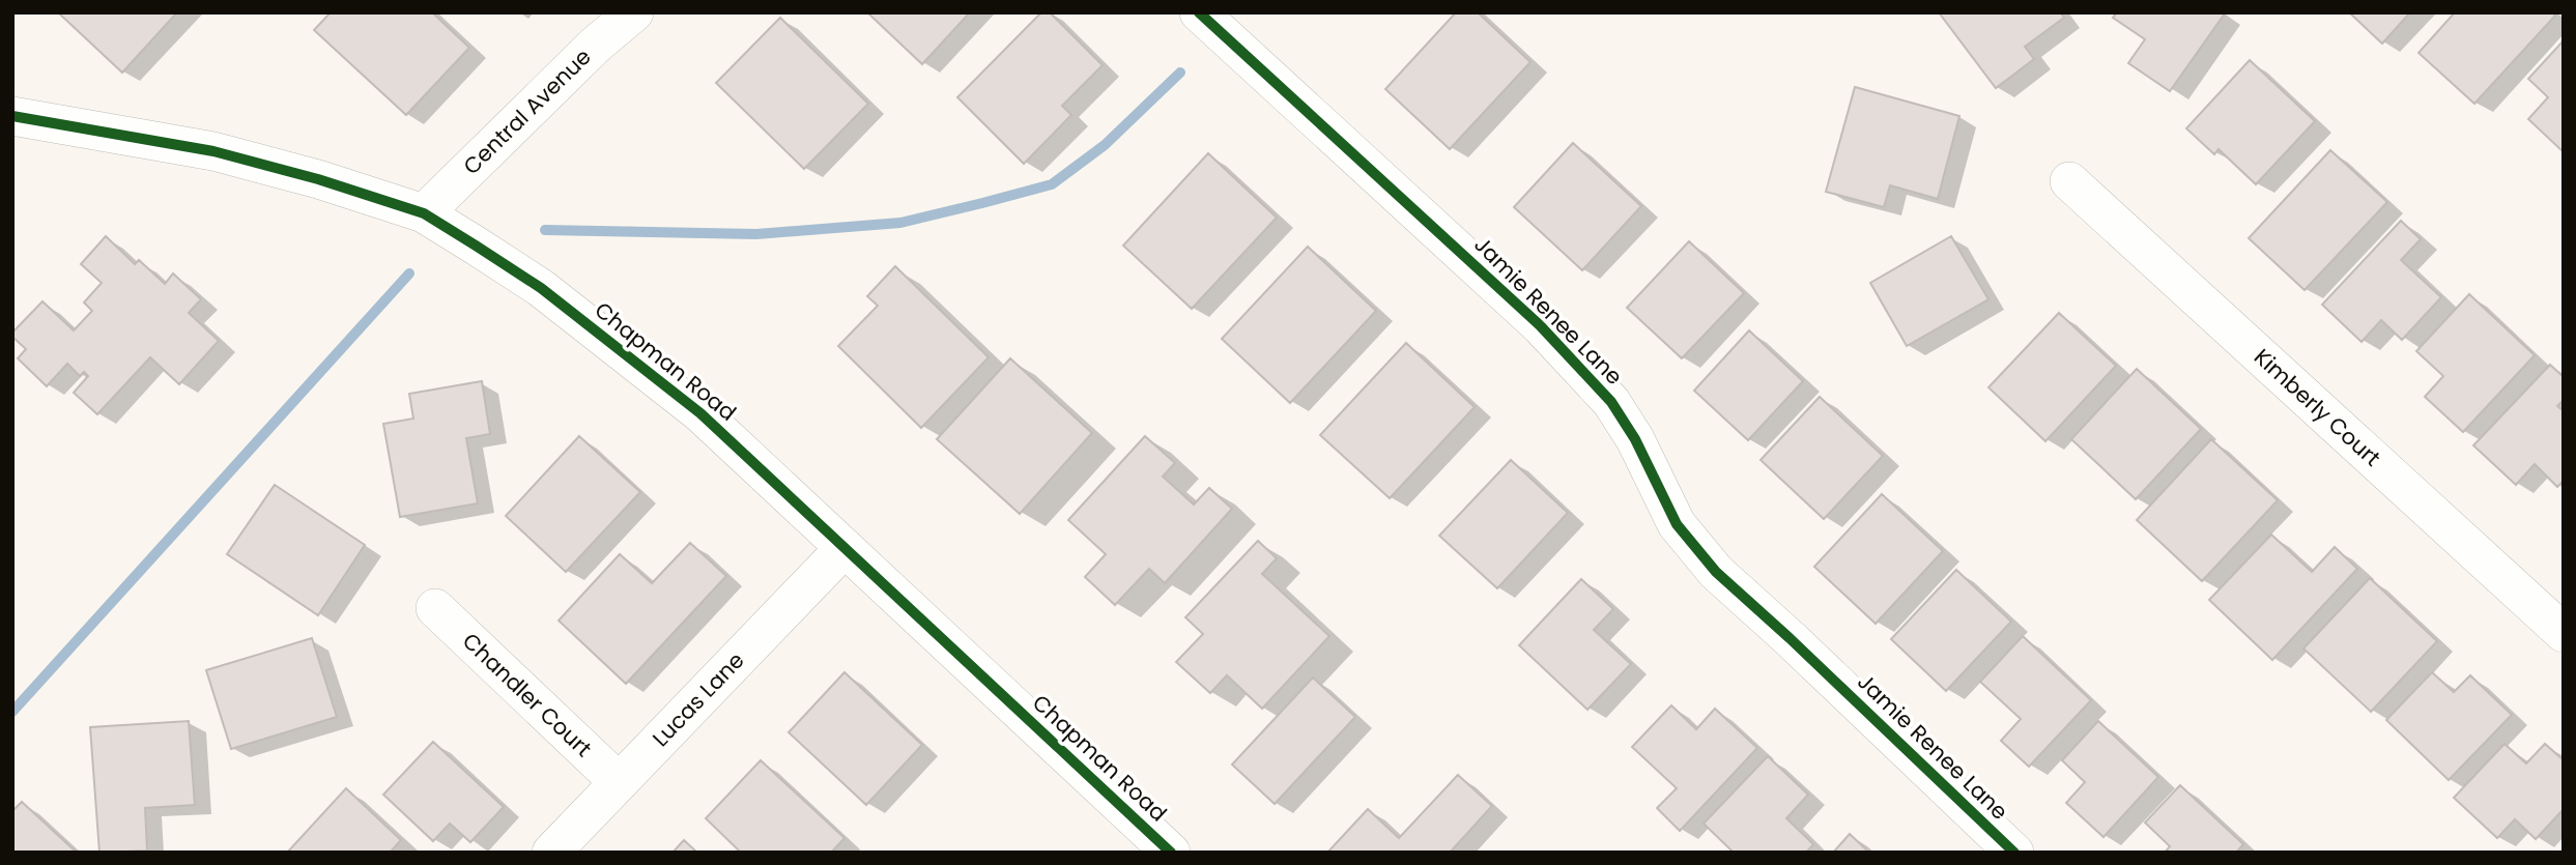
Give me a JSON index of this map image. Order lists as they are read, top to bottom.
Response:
{
  "streets": {
    "street": [
      "Central Avenue",
      "Jamie Renee Lane",
      "Chapman Road",
      "Kimberly Court",
      "Chandler Court",
      "Lucas Lane"
    ]
  },
  "crossings": [
    ["Central Avenue", "Chapman Road"],
    ["Chapman Road", "Lucas Lane"],
    ["Chandler Court", "Lucas Lane"]
  ]
}
